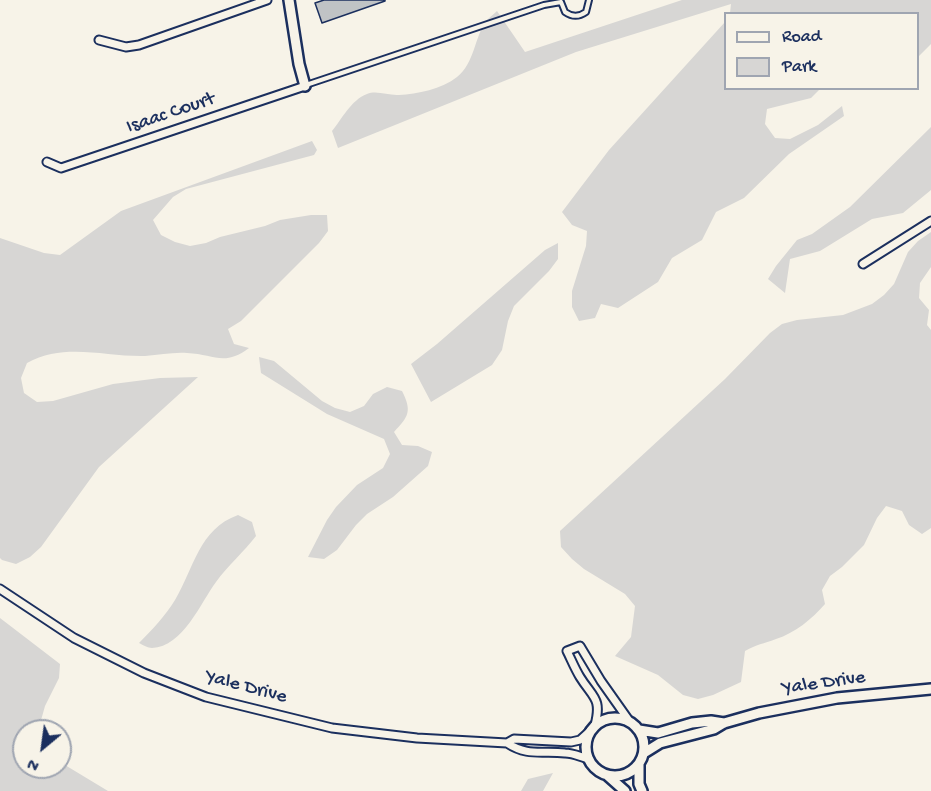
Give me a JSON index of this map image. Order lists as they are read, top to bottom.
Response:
{
  "streets": {
    "street": ["Isaac Court", "Yale Drive"]
  },
  "legend": ["Road", "Park"],
  "north": "bottom left"
}
